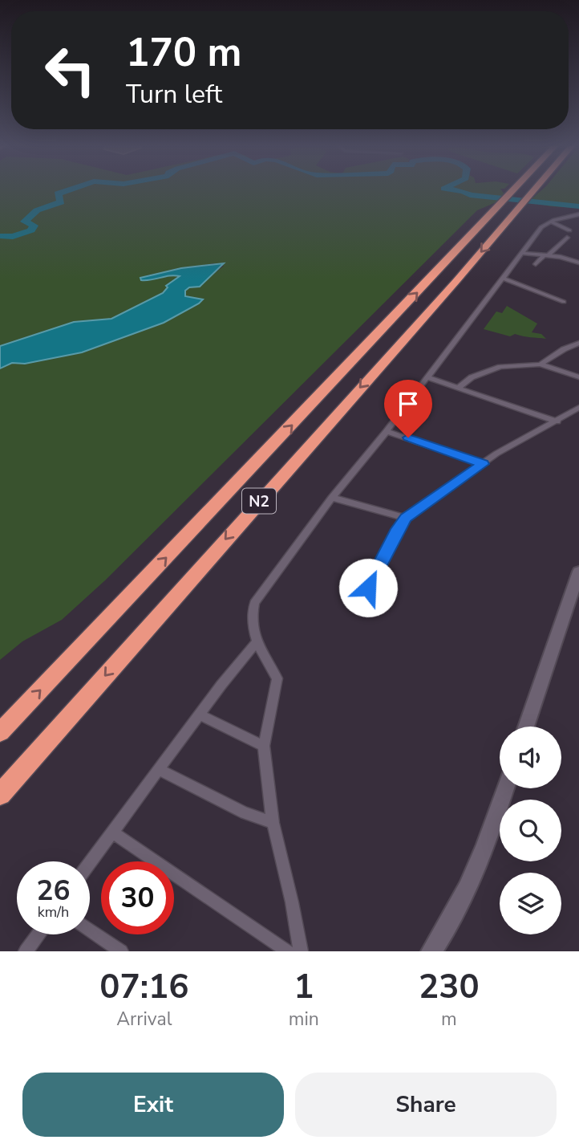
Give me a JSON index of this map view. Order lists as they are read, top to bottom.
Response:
{
  "streets": {
    "highway": ["N2"]
  },
  "page": {
    "turn": ["170 m", "Turn left"],
    "speed": "26 km/h",
    "limit": "30",
    "eta": [
      "07:16",
      "Arrival",
      "1",
      "min",
      "230",
      "m"
    ],
    "buttons": ["Exit", "Share"]
  }
}
